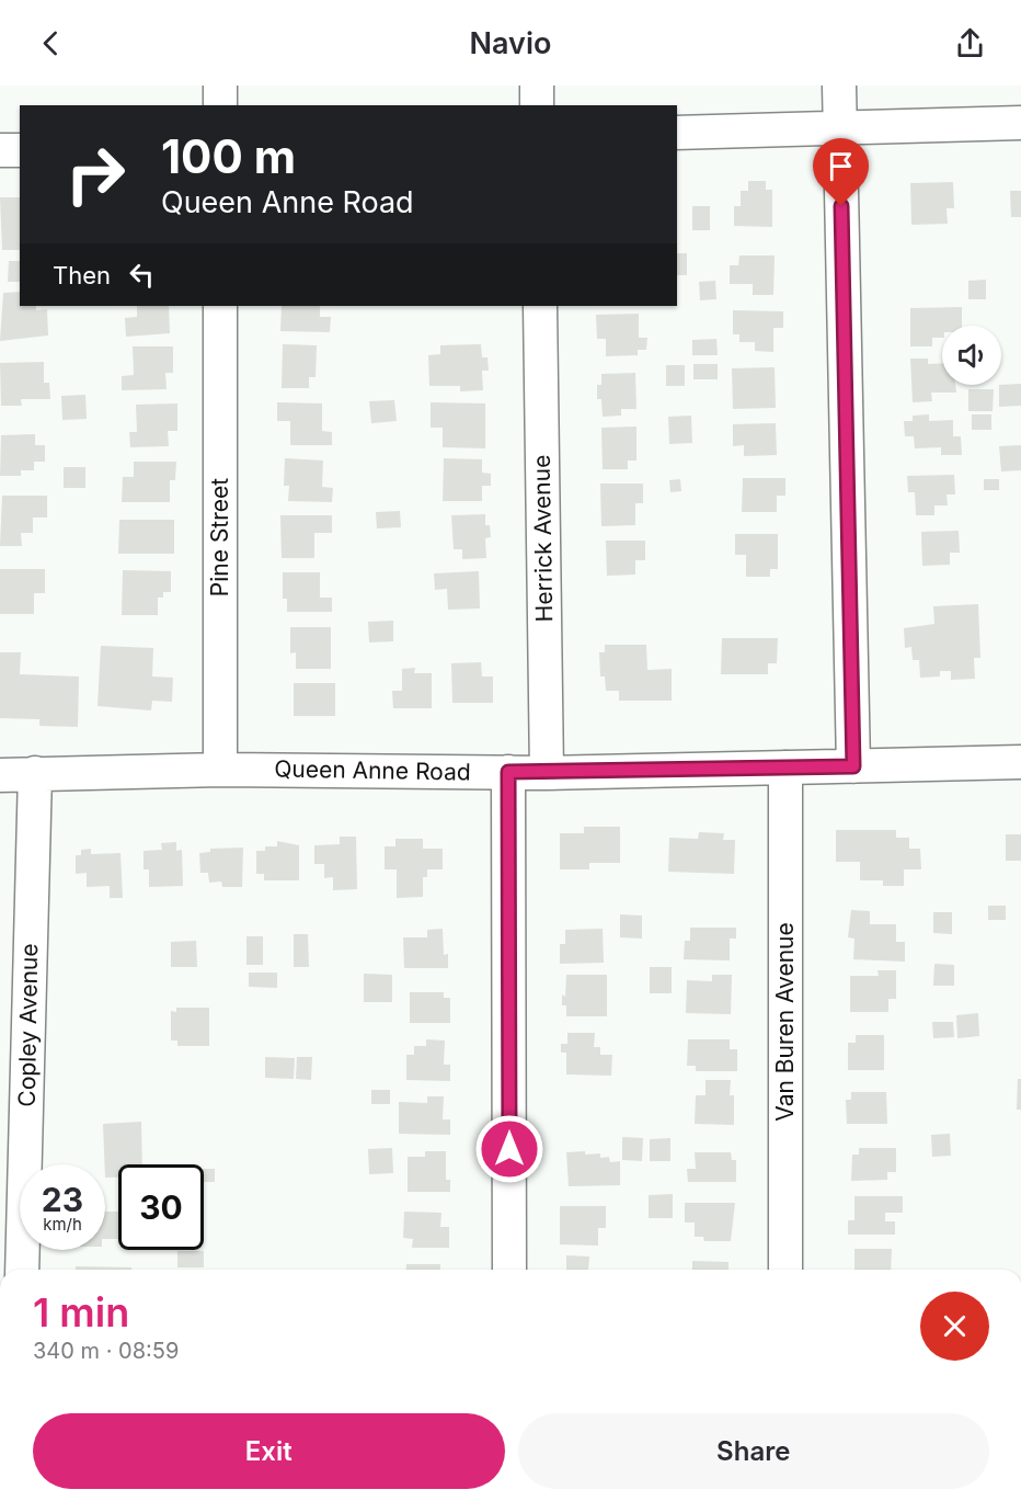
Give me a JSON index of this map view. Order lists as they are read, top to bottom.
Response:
{
  "streets": {
    "street": [
      "Pine Street",
      "Herrick Avenue",
      "Queen Anne Road",
      "Van Buren Avenue",
      "Copley Avenue"
    ]
  },
  "crossings": [
    ["Pine Street", "Queen Anne Road"],
    ["Herrick Avenue", "Queen Anne Road"],
    ["Queen Anne Road", "Van Buren Avenue"],
    ["Queen Anne Road", "Copley Avenue"]
  ],
  "page": {
    "header": "Navio",
    "turn": ["100 m", "Queen Anne Road"],
    "then": "Then",
    "speed": "23 km/h",
    "limit": "30",
    "heading": ["1 min", "340 m · 08:59"],
    "buttons": ["Exit", "Share"]
  }
}
